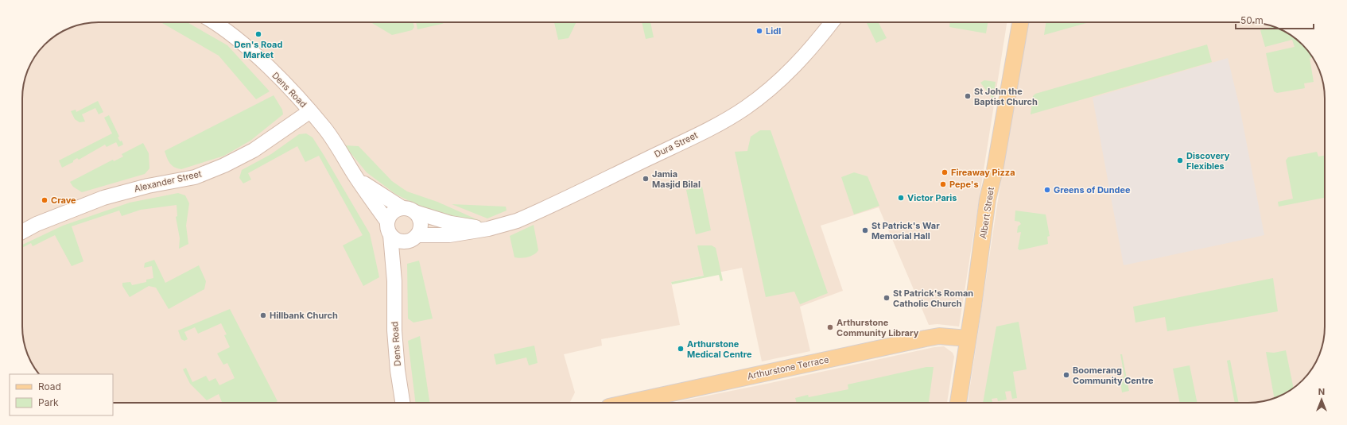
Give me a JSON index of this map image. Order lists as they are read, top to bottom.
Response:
{
  "streets": {
    "main road": ["Albert Street", "Arthurstone Terrace"],
    "street": ["Dens Road", "Dura Street", "Alexander Street"]
  },
  "crossings": [
    ["Dens Road", "Dura Street"],
    ["Dens Road", "Alexander Street"],
    ["Albert Street", "Arthurstone Terrace"]
  ],
  "places": [
    "Lidl",
    "Den's Road Market",
    "St John the Baptist Church",
    "Discovery Flexibles",
    "Fireaway Pizza",
    "Jamia Masjid Bilal",
    "Pepe's",
    "Greens of Dundee",
    "Victor Paris",
    "Crave",
    "St Patrick's War Memorial Hall",
    "St Patrick's Roman Catholic Church",
    "Hillbank Church",
    "Arthurstone Community Library",
    "Arthurstone Medical Centre",
    "Boomerang Community Centre"
  ],
  "legend": ["Road", "Park"],
  "scale_bar": "50 m",
  "north": "top"
}
